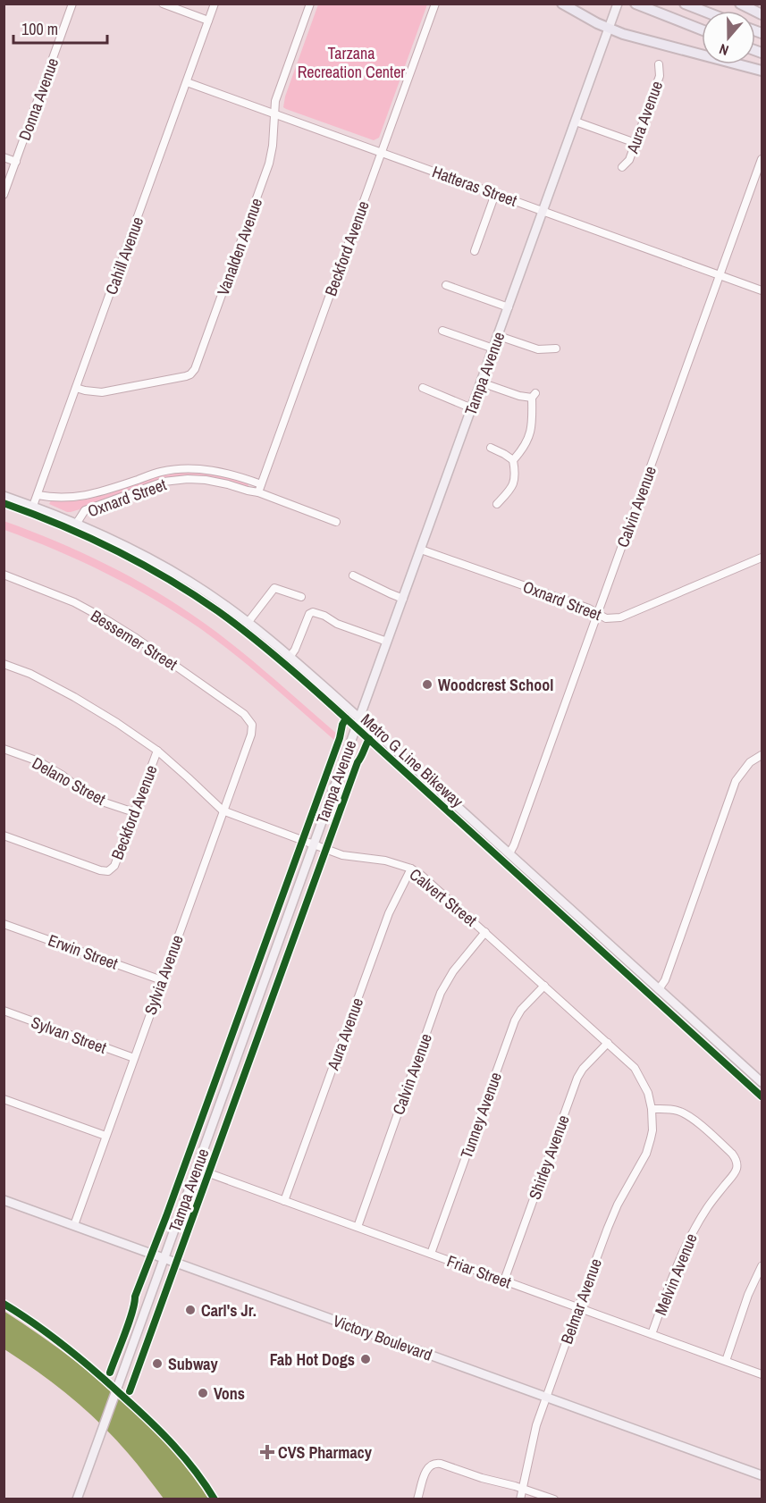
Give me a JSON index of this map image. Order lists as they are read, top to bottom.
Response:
{
  "streets": {
    "main road": ["Tampa Avenue", "Victory Boulevard"],
    "street": [
      "Donna Avenue",
      "Aura Avenue",
      "Hatteras Street",
      "Vanalden Avenue",
      "Beckford Avenue",
      "Cahill Avenue",
      "Oxnard Street",
      "Calvin Avenue",
      "Bessemer Street",
      "Delano Street",
      "Calvert Street",
      "Erwin Street",
      "Sylvia Avenue",
      "Sylvan Street",
      "Tunney Avenue",
      "Shirley Avenue",
      "Friar Street",
      "Melvin Avenue",
      "Belmar Avenue"
    ],
    "cycle path": ["Metro G Line Bikeway"]
  },
  "crossings": [
    ["Aura Avenue", "Calvert Street"],
    ["Aura Avenue", "Friar Street"],
    ["Hatteras Street", "Vanalden Avenue"],
    ["Hatteras Street", "Beckford Avenue"],
    ["Hatteras Street", "Cahill Avenue"],
    ["Hatteras Street", "Tampa Avenue"],
    ["Hatteras Street", "Calvin Avenue"],
    ["Vanalden Avenue", "Cahill Avenue"],
    ["Beckford Avenue", "Oxnard Street"],
    ["Beckford Avenue", "Delano Street"],
    ["Beckford Avenue", "Calvert Street"],
    ["Cahill Avenue", "Oxnard Street"],
    ["Tampa Avenue", "Oxnard Street"],
    ["Tampa Avenue", "Calvert Street"],
    ["Tampa Avenue", "Friar Street"],
    ["Tampa Avenue", "Victory Boulevard"],
    ["Oxnard Street", "Calvin Avenue"],
    ["Calvin Avenue", "Calvert Street"],
    ["Calvin Avenue", "Friar Street"],
    ["Bessemer Street", "Sylvia Avenue"],
    ["Calvert Street", "Sylvia Avenue"],
    ["Calvert Street", "Tunney Avenue"],
    ["Calvert Street", "Shirley Avenue"],
    ["Calvert Street", "Melvin Avenue"],
    ["Calvert Street", "Belmar Avenue"],
    ["Erwin Street", "Sylvia Avenue"],
    ["Sylvia Avenue", "Sylvan Street"],
    ["Sylvia Avenue", "Victory Boulevard"],
    ["Tunney Avenue", "Friar Street"],
    ["Shirley Avenue", "Friar Street"],
    ["Friar Street", "Melvin Avenue"],
    ["Friar Street", "Belmar Avenue"],
    ["Melvin Avenue", "Belmar Avenue"],
    ["Belmar Avenue", "Victory Boulevard"]
  ],
  "parks": ["Tarzana Recreation Center"],
  "places": {
    "other": [
      "Woodcrest School",
      "Carl's Jr.",
      "Fab Hot Dogs",
      "Subway",
      "Vons"
    ],
    "health": ["CVS Pharmacy"]
  },
  "scale_bar": "100 m",
  "north": "bottom"
}
